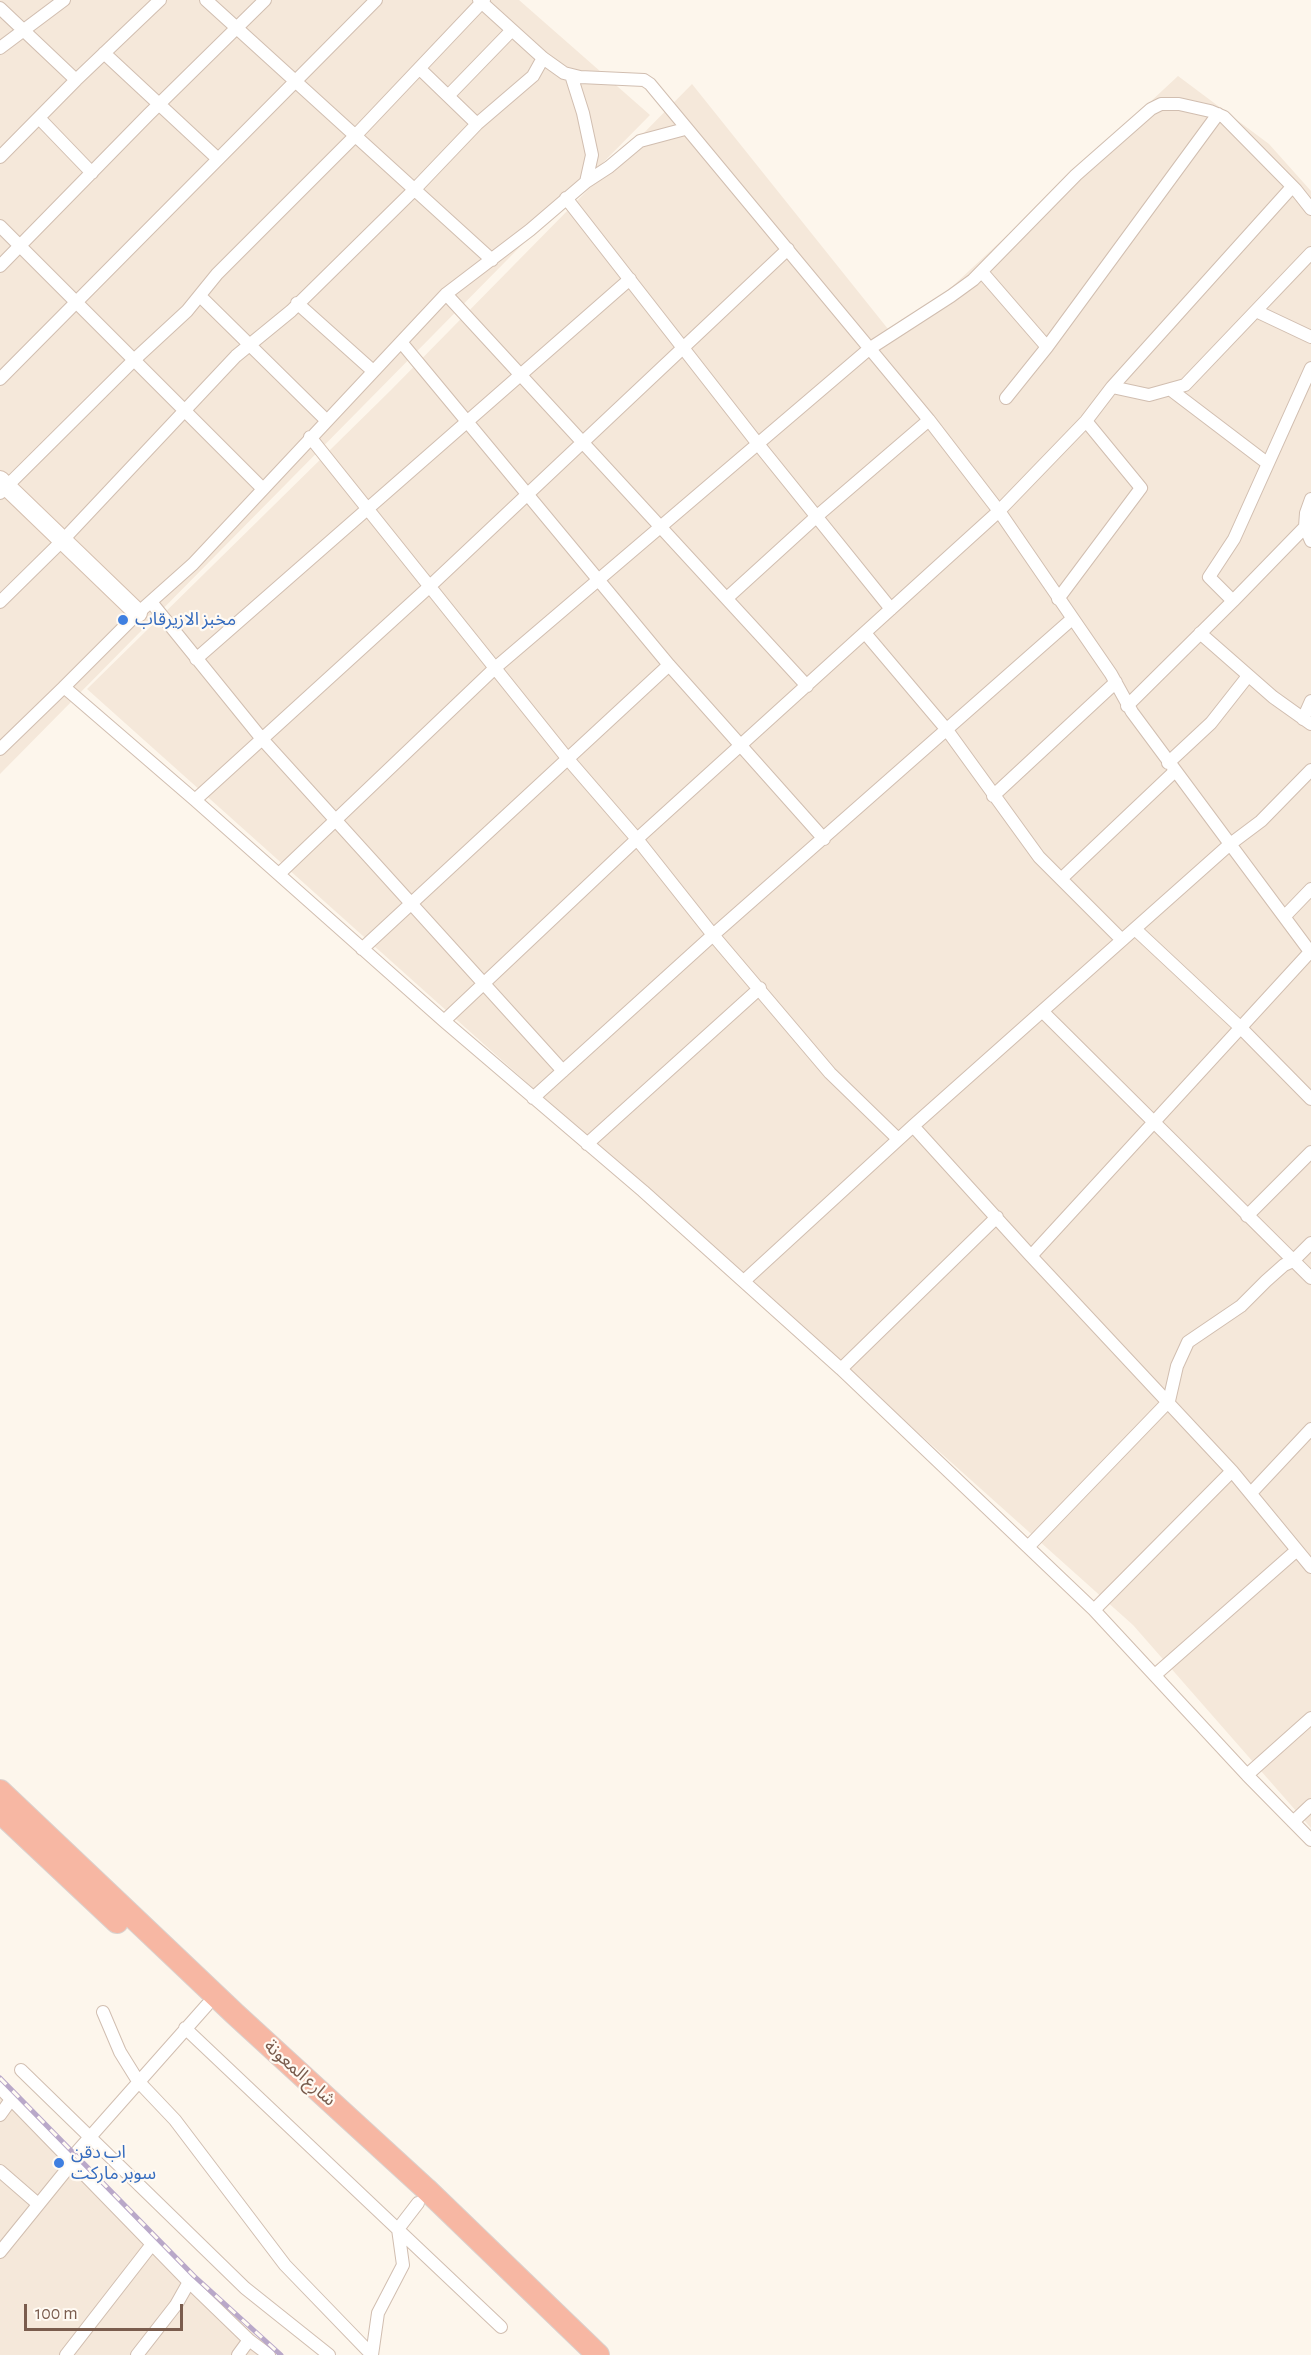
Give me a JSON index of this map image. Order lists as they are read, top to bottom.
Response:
{
  "streets": {
    "highway": ["شارع المعونة"]
  },
  "places": ["مخبز الازيرقاب", "اب دقن سوبر ماركت"],
  "scale_bar": "100 m"
}
